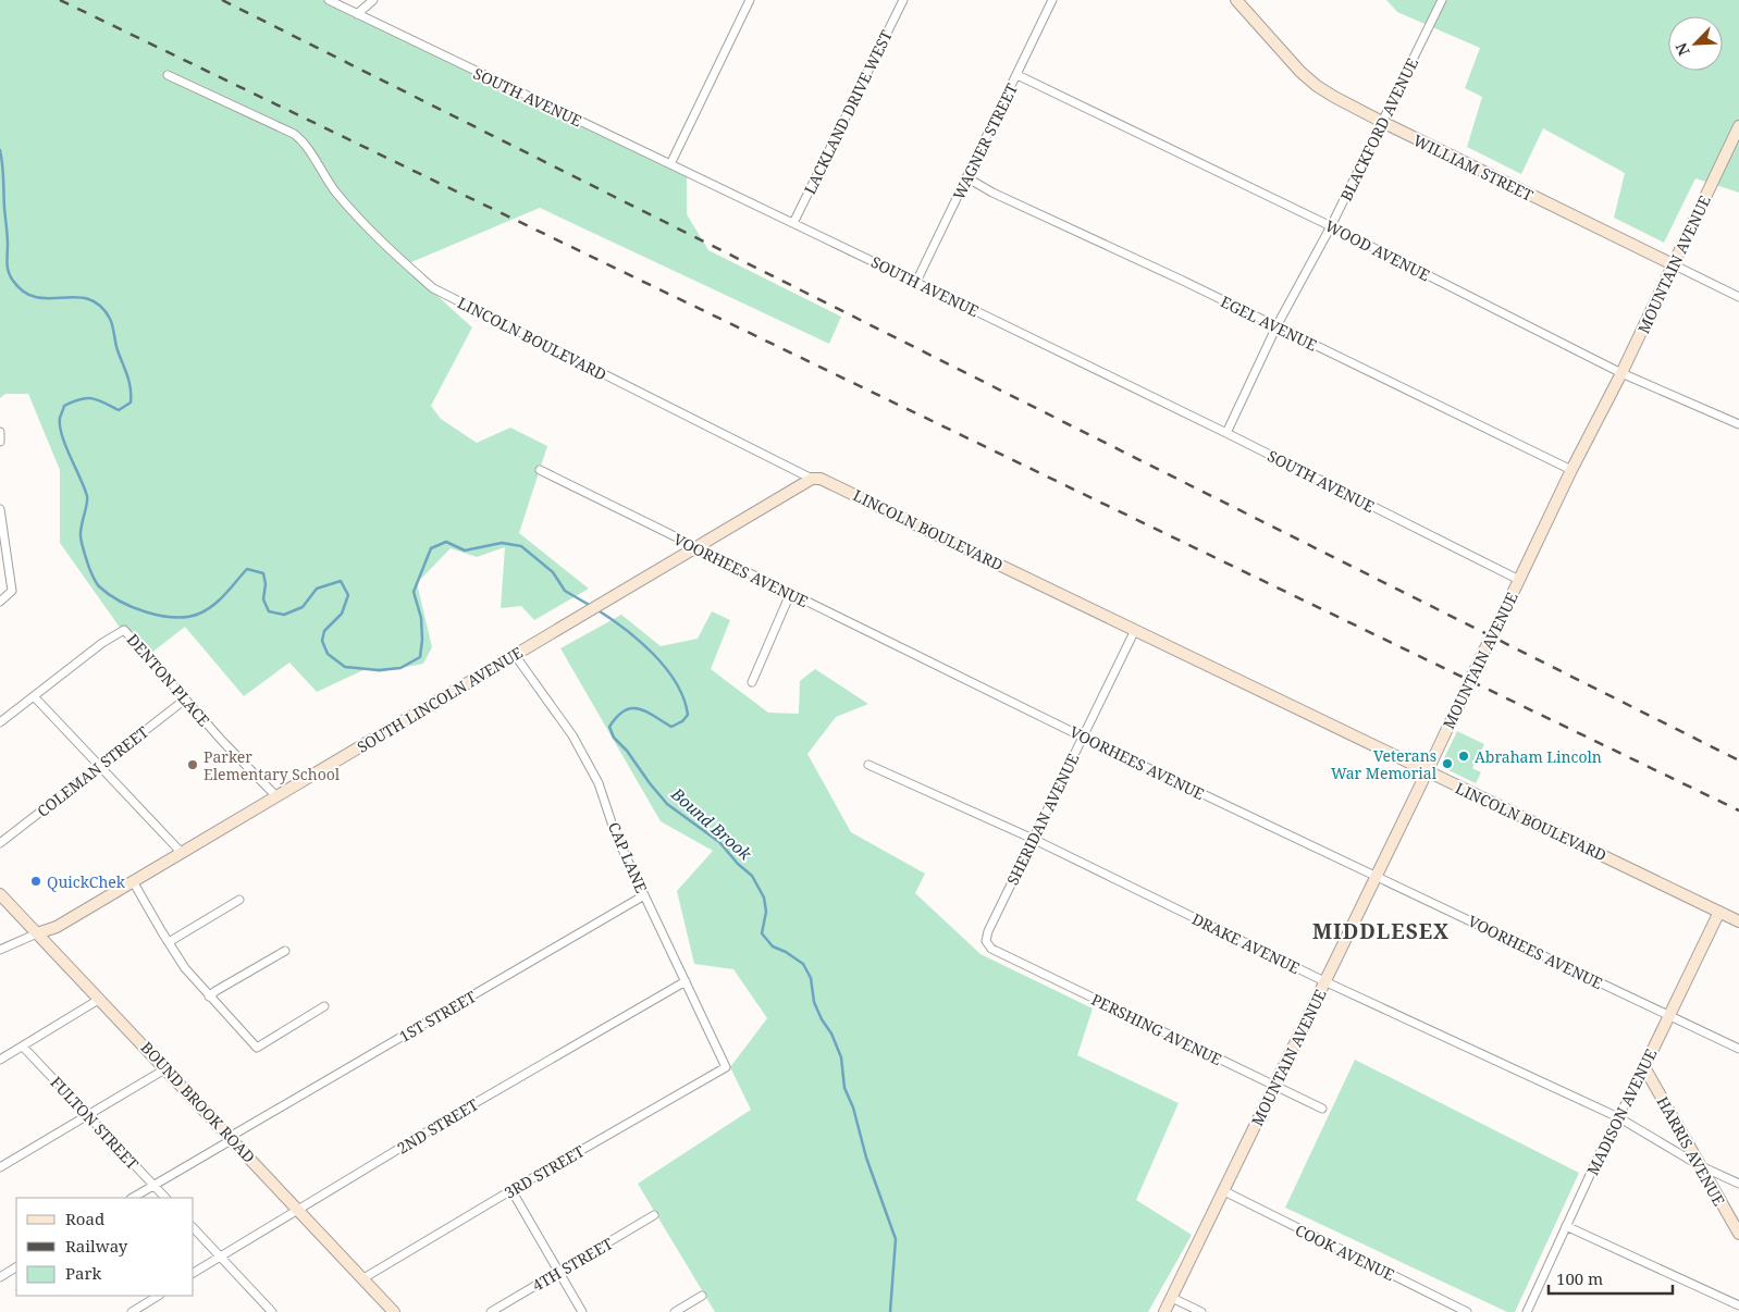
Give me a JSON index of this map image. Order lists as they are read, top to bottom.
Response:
{
  "streets": {
    "main road": [
      "WILLIAM STREET",
      "MOUNTAIN AVENUE",
      "LINCOLN BOULEVARD",
      "SOUTH LINCOLN AVENUE",
      "BOUND BROOK ROAD",
      "MADISON AVENUE",
      "HARRIS AVENUE"
    ],
    "street": [
      "SOUTH AVENUE",
      "LACKLAND DRIVE WEST",
      "BLACKFORD AVENUE",
      "WAGNER STREET",
      "WOOD AVENUE",
      "EGEL AVENUE",
      "VOORHEES AVENUE",
      "DENTON PLACE",
      "COLEMAN STREET",
      "SHERIDAN AVENUE",
      "CAP LANE",
      "DRAKE AVENUE",
      "1ST STREET",
      "PERSHING AVENUE",
      "FULTON STREET",
      "2ND STREET",
      "3RD STREET",
      "COOK AVENUE",
      "4TH STREET"
    ]
  },
  "crossings": [
    ["SOUTH AVENUE", "LACKLAND DRIVE WEST"],
    ["SOUTH AVENUE", "BLACKFORD AVENUE"],
    ["SOUTH AVENUE", "WAGNER STREET"],
    ["SOUTH AVENUE", "MOUNTAIN AVENUE"],
    ["BLACKFORD AVENUE", "WILLIAM STREET"],
    ["BLACKFORD AVENUE", "WOOD AVENUE"],
    ["BLACKFORD AVENUE", "EGEL AVENUE"],
    ["WAGNER STREET", "WOOD AVENUE"],
    ["WAGNER STREET", "EGEL AVENUE"],
    ["WILLIAM STREET", "MOUNTAIN AVENUE"],
    ["WOOD AVENUE", "MOUNTAIN AVENUE"],
    ["MOUNTAIN AVENUE", "EGEL AVENUE"],
    ["MOUNTAIN AVENUE", "LINCOLN BOULEVARD"],
    ["MOUNTAIN AVENUE", "VOORHEES AVENUE"],
    ["MOUNTAIN AVENUE", "DRAKE AVENUE"],
    ["MOUNTAIN AVENUE", "PERSHING AVENUE"],
    ["MOUNTAIN AVENUE", "COOK AVENUE"],
    ["LINCOLN BOULEVARD", "SOUTH LINCOLN AVENUE"],
    ["LINCOLN BOULEVARD", "SHERIDAN AVENUE"],
    ["LINCOLN BOULEVARD", "MADISON AVENUE"],
    ["VOORHEES AVENUE", "SOUTH LINCOLN AVENUE"],
    ["VOORHEES AVENUE", "SHERIDAN AVENUE"],
    ["VOORHEES AVENUE", "MADISON AVENUE"],
    ["DENTON PLACE", "SOUTH LINCOLN AVENUE"],
    ["DENTON PLACE", "COLEMAN STREET"],
    ["SOUTH LINCOLN AVENUE", "CAP LANE"],
    ["SOUTH LINCOLN AVENUE", "BOUND BROOK ROAD"],
    ["SHERIDAN AVENUE", "DRAKE AVENUE"],
    ["SHERIDAN AVENUE", "PERSHING AVENUE"],
    ["CAP LANE", "1ST STREET"],
    ["CAP LANE", "2ND STREET"],
    ["CAP LANE", "3RD STREET"],
    ["DRAKE AVENUE", "MADISON AVENUE"],
    ["DRAKE AVENUE", "HARRIS AVENUE"],
    ["1ST STREET", "BOUND BROOK ROAD"],
    ["1ST STREET", "FULTON STREET"],
    ["BOUND BROOK ROAD", "2ND STREET"],
    ["BOUND BROOK ROAD", "3RD STREET"],
    ["MADISON AVENUE", "HARRIS AVENUE"]
  ],
  "districts": ["MIDDLESEX"],
  "water": ["Bound Brook"],
  "places": [
    "Abraham Lincoln",
    "Veterans War Memorial",
    "Parker Elementary School",
    "QuickChek"
  ],
  "legend": ["Road", "Railway", "Park"],
  "scale_bar": "100 m",
  "north": "bottom left"
}
